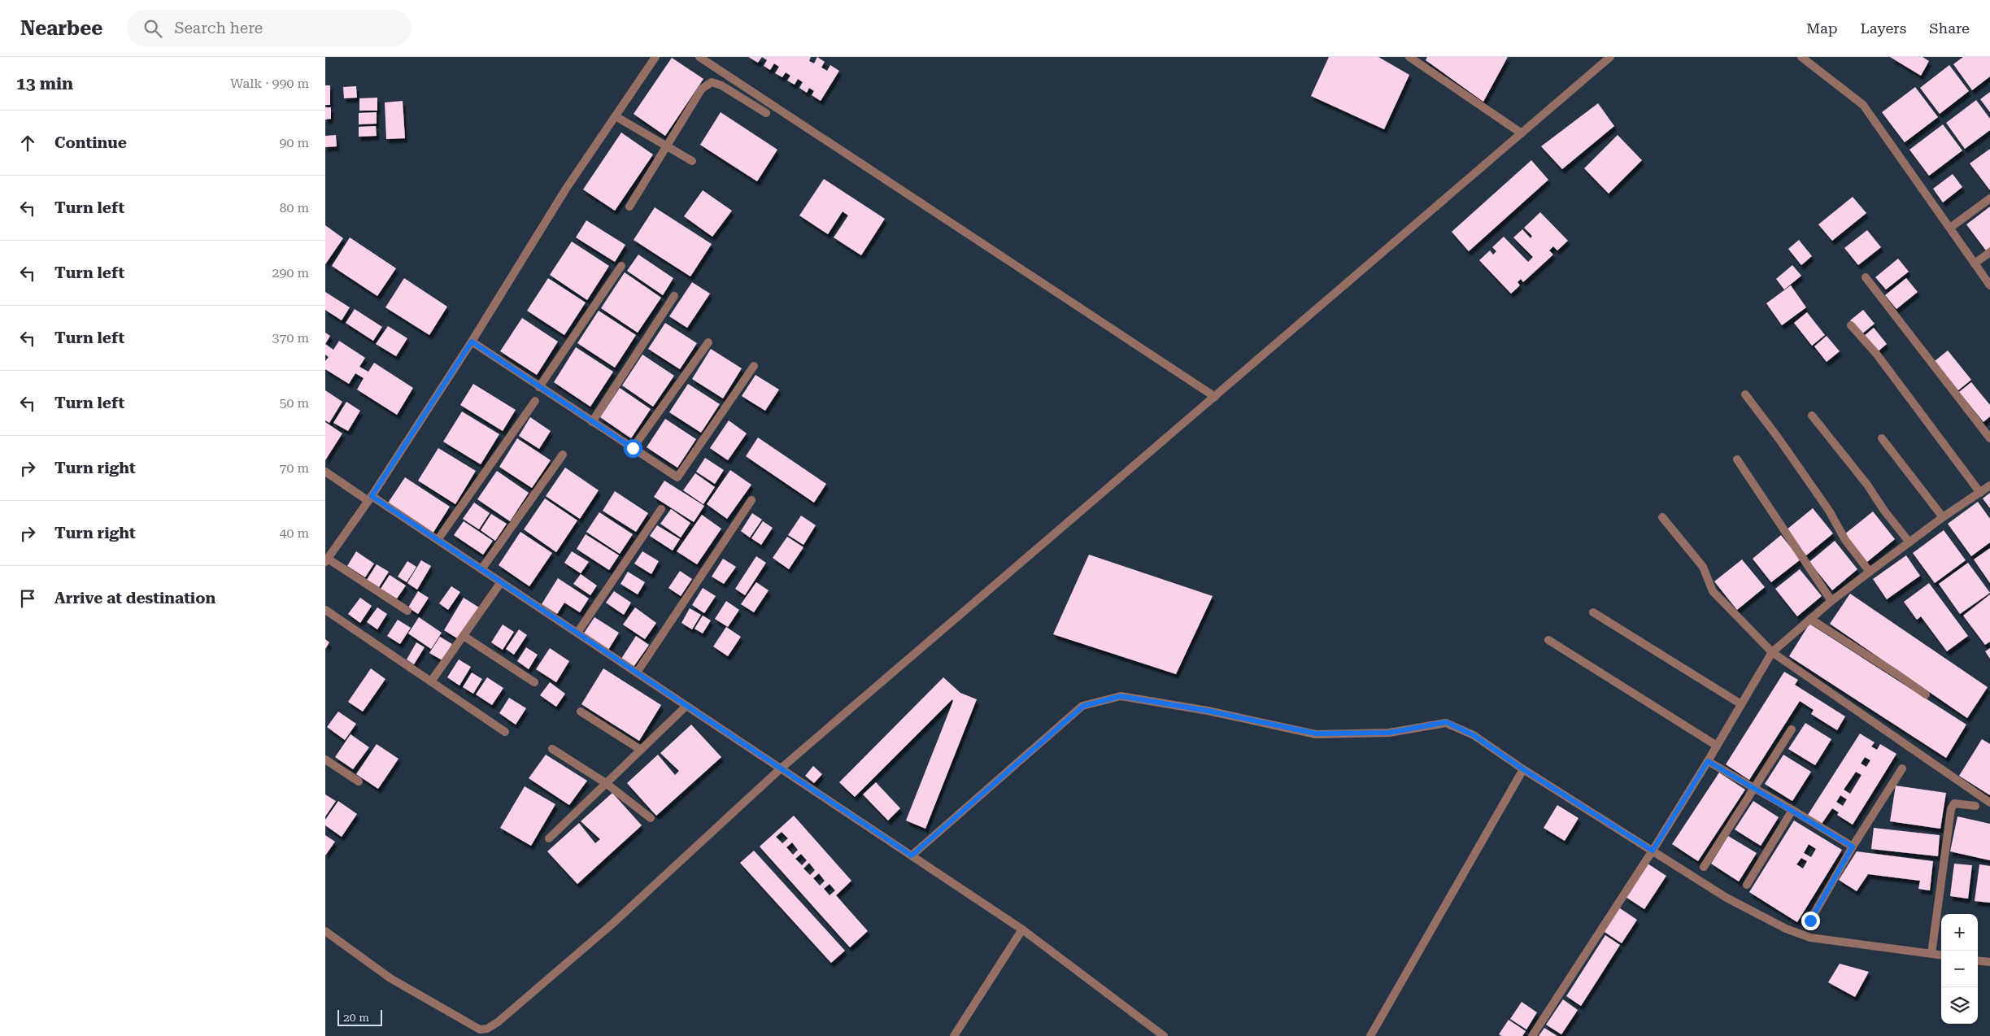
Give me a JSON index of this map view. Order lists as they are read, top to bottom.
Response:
{
  "scale_bar": "20 m",
  "page": {
    "header": "Nearbee",
    "search": "Search here",
    "nav": ["Map", "Layers", "Share"],
    "heading": ["13 min", "Walk · 990 m"],
    "list": [
      ["Continue", "90 m"],
      ["Turn left", "80 m"],
      ["Turn left", "290 m"],
      ["Turn left", "370 m"],
      ["Turn left", "50 m"],
      ["Turn right", "70 m"],
      ["Turn right", "40 m"],
      "Arrive at destination"
    ],
    "map_buttons": ["+", "−"],
    "scale": "20 m"
  }
}
